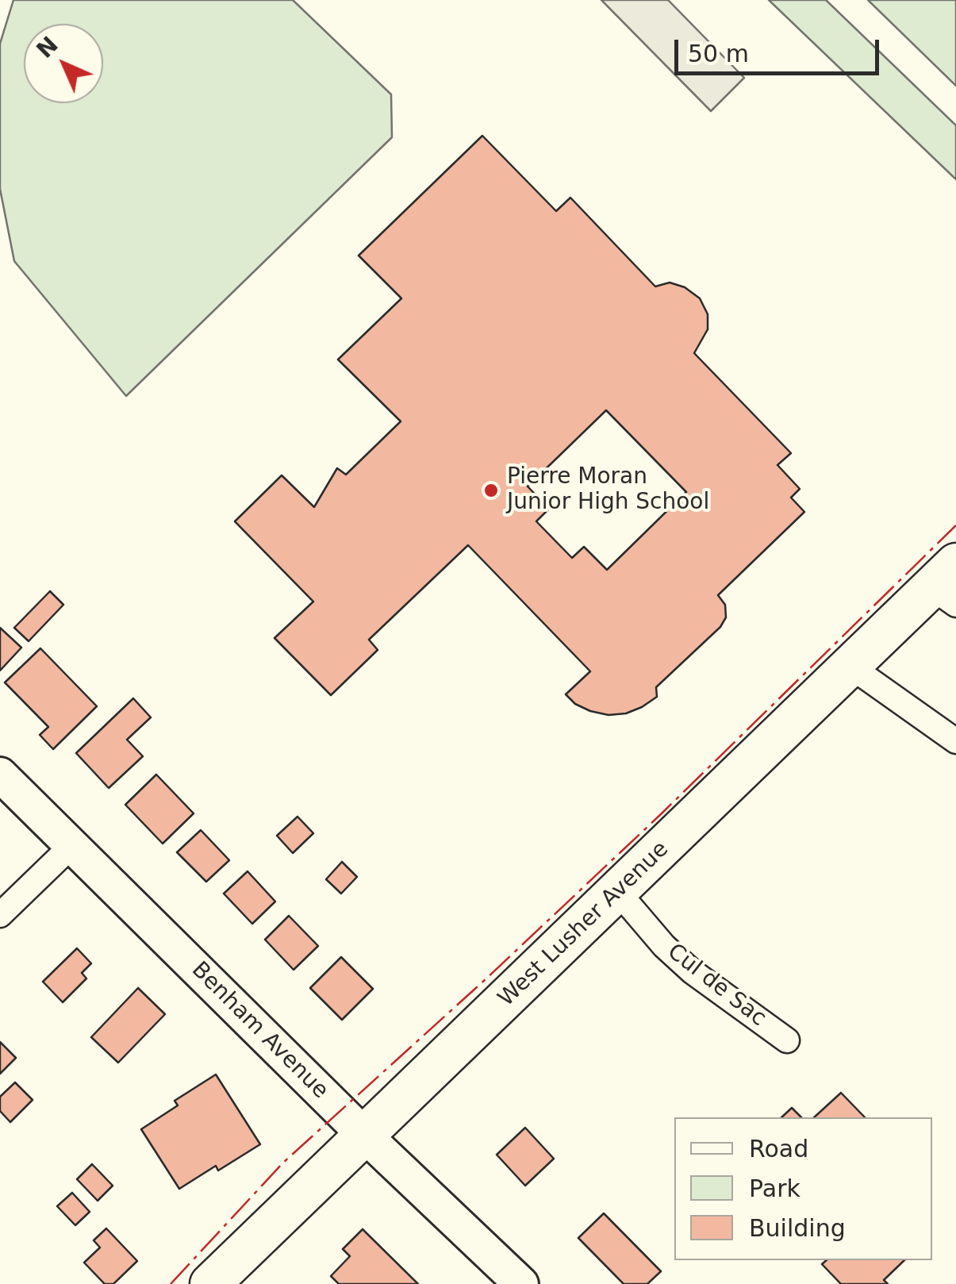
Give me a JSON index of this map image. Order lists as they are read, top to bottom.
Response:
{
  "streets": {
    "main road": ["West Lusher Avenue", "Benham Avenue"],
    "street": ["Cul de Sac"]
  },
  "crossings": [
    ["West Lusher Avenue", "Cul de Sac"],
    ["West Lusher Avenue", "Benham Avenue"]
  ],
  "places": ["Pierre Moran Junior High School"],
  "legend": ["Road", "Park", "Building"],
  "scale_bar": "50 m",
  "north": "top left"
}
